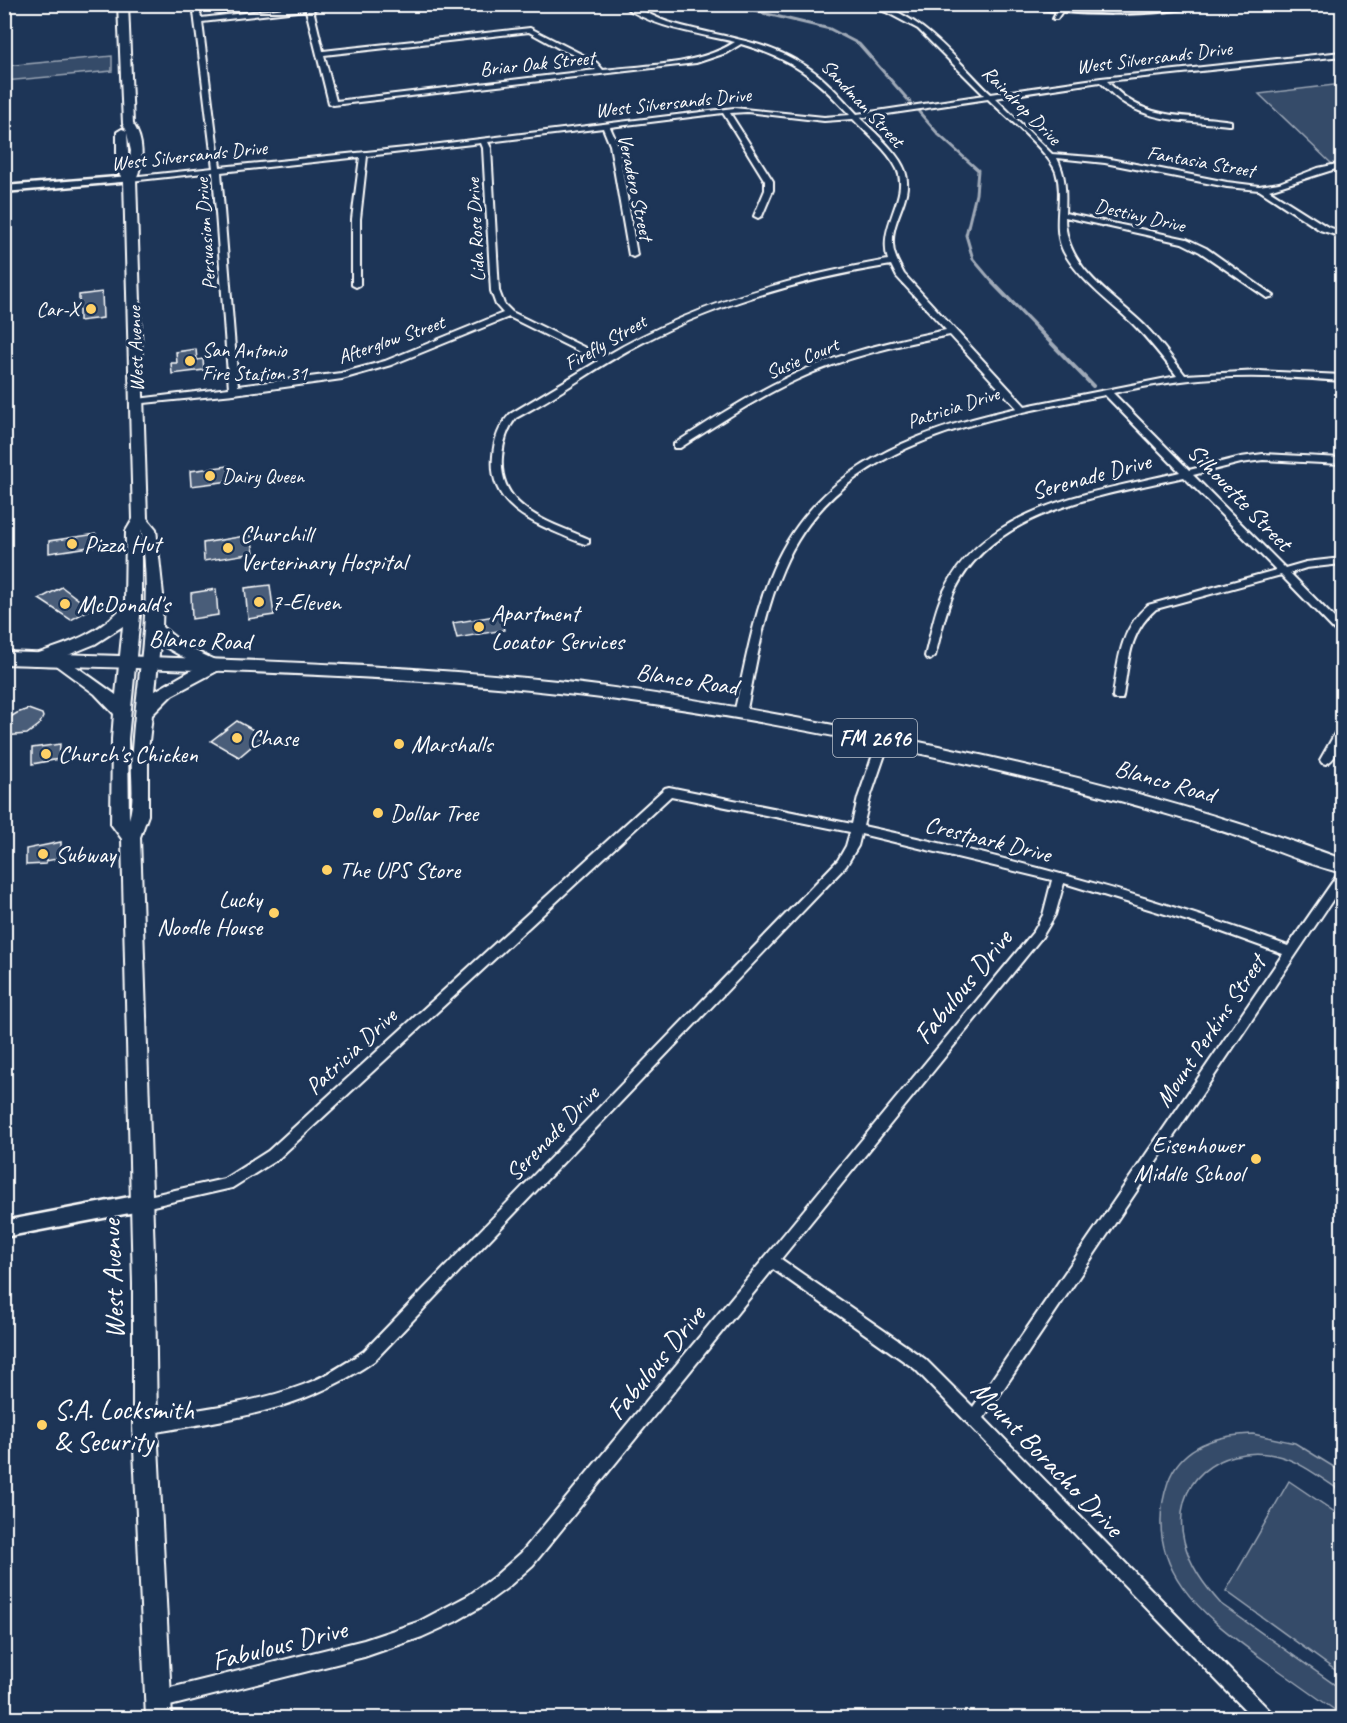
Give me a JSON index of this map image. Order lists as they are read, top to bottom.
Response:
{
  "streets": {
    "main road": ["West Avenue", "Blanco Road", "FM 2696"],
    "street": [
      "West Silversands Drive",
      "Briar Oak Street",
      "Sandman Street",
      "Raindrop Drive",
      "Fantasia Street",
      "Veradero Street",
      "Destiny Drive",
      "Lida Rose Drive",
      "Persuasion Drive",
      "Afterglow Street",
      "Firefly Street",
      "Susie Court",
      "Patricia Drive",
      "Serenade Drive",
      "Silhouette Street",
      "Crestpark Drive",
      "Fabulous Drive",
      "Mount Perkins Street",
      "Mount Boracho Drive"
    ]
  },
  "crossings": [
    ["West Silversands Drive", "Sandman Street"],
    ["West Silversands Drive", "Raindrop Drive"],
    ["West Silversands Drive", "Veradero Street"],
    ["West Silversands Drive", "Lida Rose Drive"],
    ["West Silversands Drive", "Persuasion Drive"],
    ["West Silversands Drive", "West Avenue"],
    ["Briar Oak Street", "Sandman Street"],
    ["Sandman Street", "Firefly Street"],
    ["Sandman Street", "Susie Court"],
    ["Sandman Street", "Patricia Drive"],
    ["Raindrop Drive", "Fantasia Street"],
    ["Raindrop Drive", "Destiny Drive"],
    ["Raindrop Drive", "Patricia Drive"],
    ["Lida Rose Drive", "Afterglow Street"],
    ["Persuasion Drive", "Afterglow Street"],
    ["Afterglow Street", "West Avenue"],
    ["West Avenue", "Patricia Drive"],
    ["West Avenue", "Serenade Drive"],
    ["West Avenue", "Blanco Road"],
    ["West Avenue", "Fabulous Drive"],
    ["Patricia Drive", "Silhouette Street"],
    ["Patricia Drive", "Blanco Road"],
    ["Patricia Drive", "Crestpark Drive"],
    ["Serenade Drive", "Silhouette Street"],
    ["Serenade Drive", "Blanco Road"],
    ["Serenade Drive", "Crestpark Drive"],
    ["Crestpark Drive", "Fabulous Drive"],
    ["Crestpark Drive", "Mount Perkins Street"],
    ["Fabulous Drive", "Mount Boracho Drive"],
    ["Mount Perkins Street", "Mount Boracho Drive"]
  ],
  "places": [
    "Car-X",
    "San Antonio Fire Station 31",
    "Dairy Queen",
    "Pizza Hut",
    "Churchill Verterinary Hospital",
    "7-Eleven",
    "McDonald's",
    "Apartment Locator Services",
    "Chase",
    "Marshalls",
    "Church's Chicken",
    "Dollar Tree",
    "Subway",
    "The UPS Store",
    "Lucky Noodle House",
    "Eisenhower Middle School",
    "S.A. Locksmith & Security"
  ]
}
